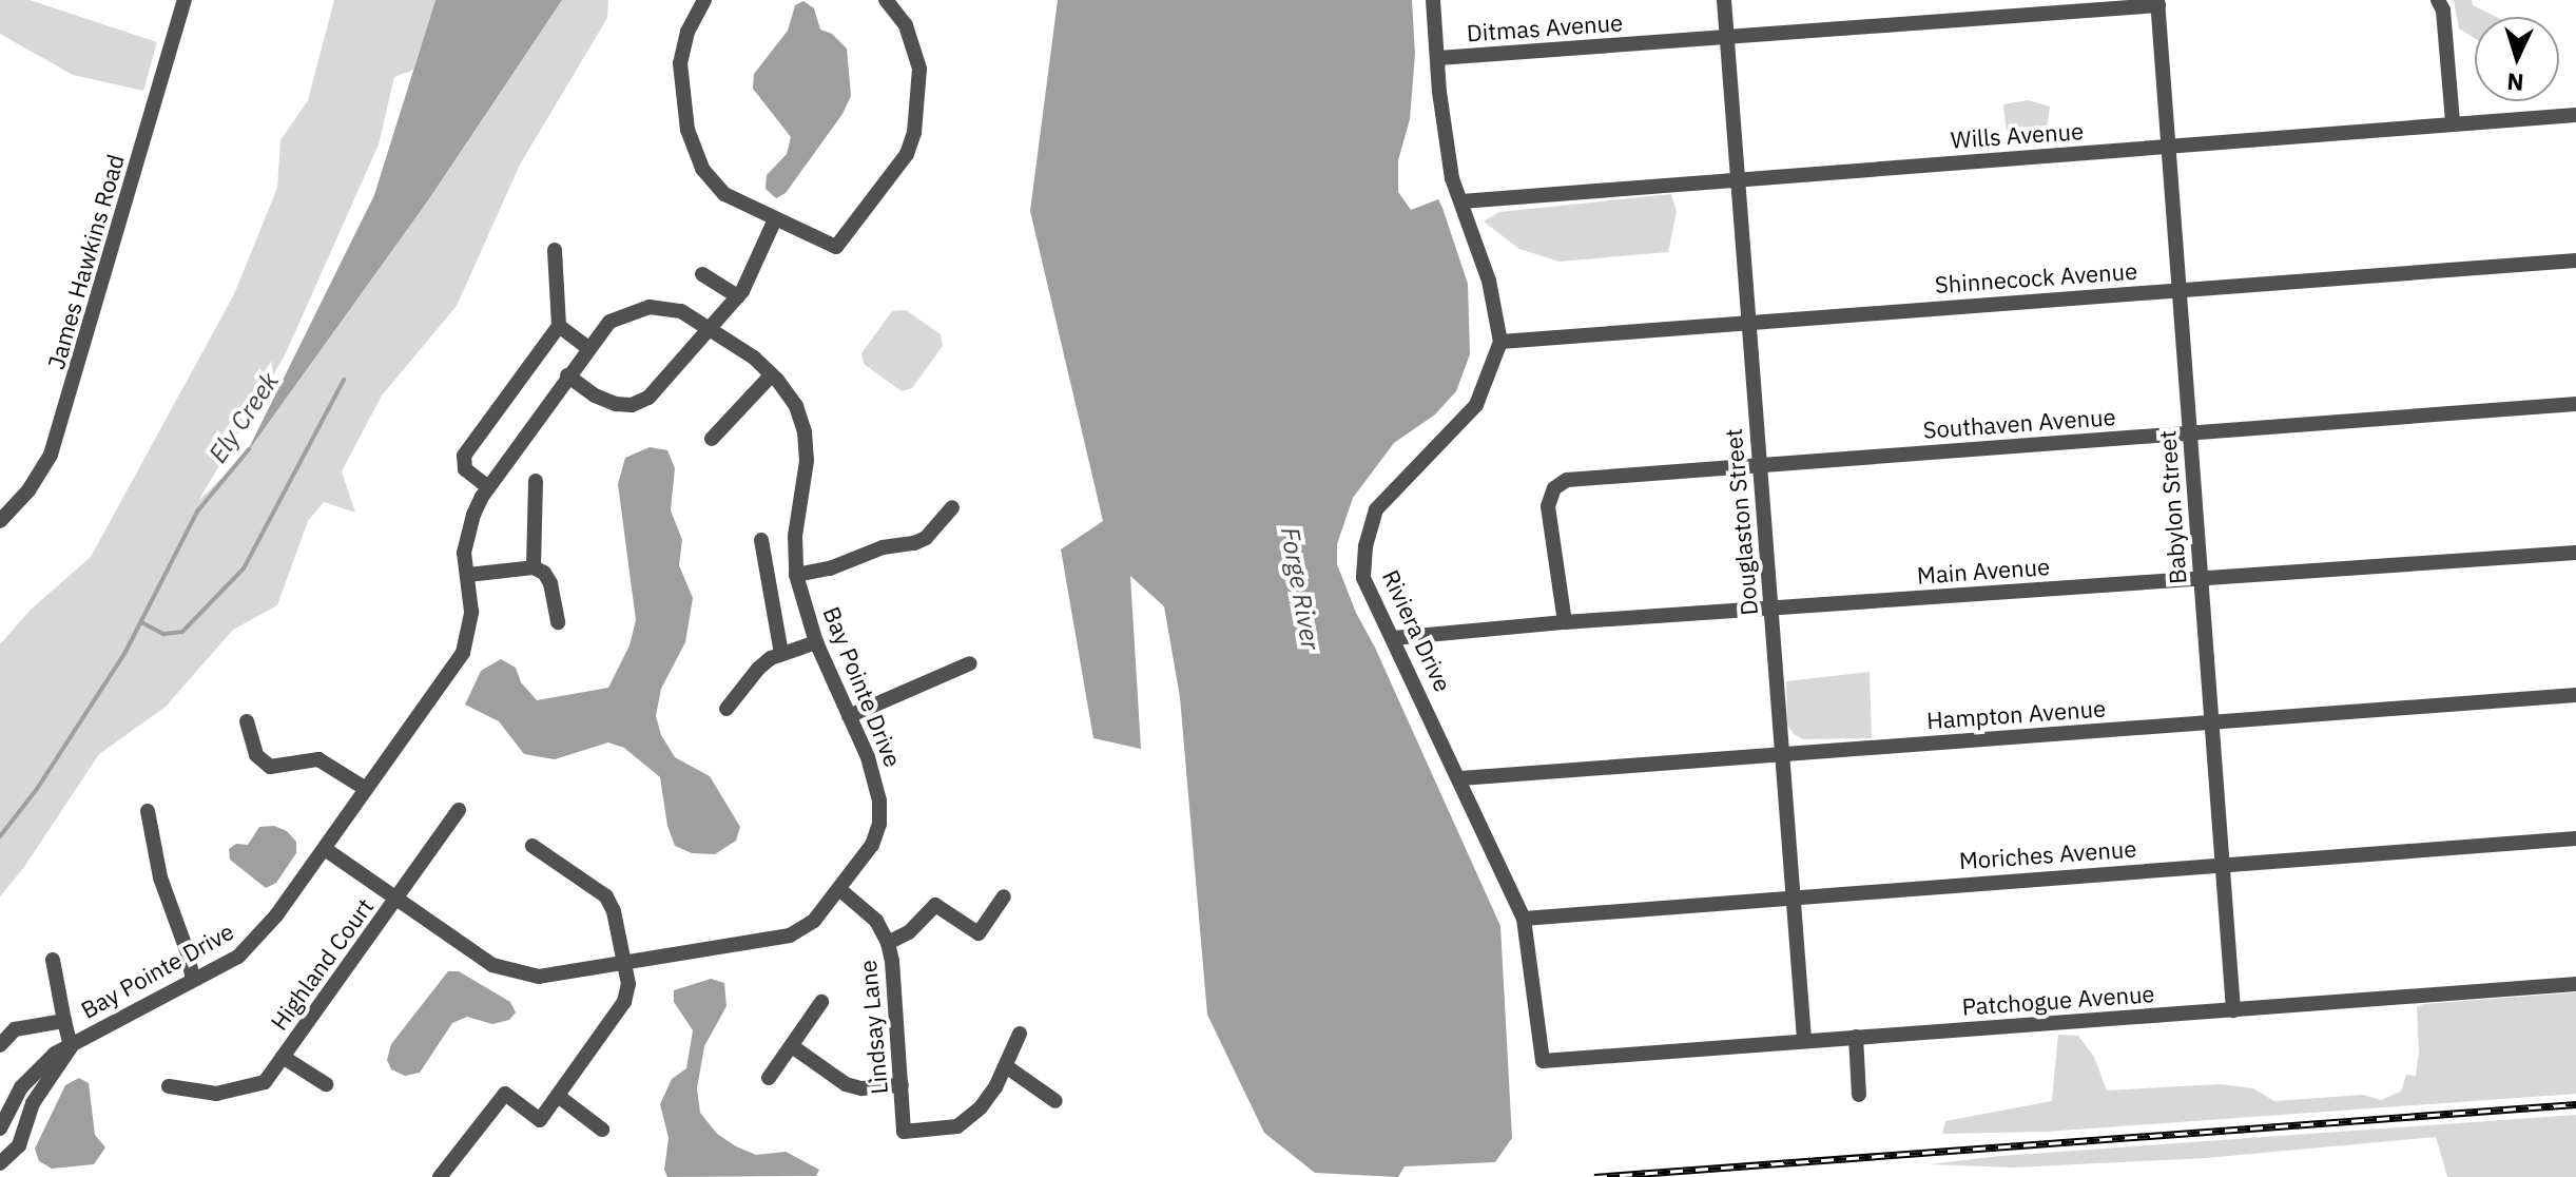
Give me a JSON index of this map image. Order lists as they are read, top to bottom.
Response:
{
  "streets": {
    "street": [
      "Ditmas Avenue",
      "Wills Avenue",
      "James Hawkins Road",
      "Shinnecock Avenue",
      "Southaven Avenue",
      "Babylon Street",
      "Douglaston Street",
      "Main Avenue",
      "Riviera Drive",
      "Bay Pointe Drive",
      "Hampton Avenue",
      "Moriches Avenue",
      "Highland Court",
      "Patchogue Avenue",
      "Lindsay Lane"
    ]
  },
  "crossings": [
    ["Ditmas Avenue", "Babylon Street"],
    ["Ditmas Avenue", "Douglaston Street"],
    ["Wills Avenue", "Babylon Street"],
    ["Wills Avenue", "Douglaston Street"],
    ["Shinnecock Avenue", "Babylon Street"],
    ["Shinnecock Avenue", "Douglaston Street"],
    ["Shinnecock Avenue", "Riviera Drive"],
    ["Southaven Avenue", "Babylon Street"],
    ["Southaven Avenue", "Douglaston Street"],
    ["Southaven Avenue", "Main Avenue"],
    ["Babylon Street", "Main Avenue"],
    ["Babylon Street", "Hampton Avenue"],
    ["Babylon Street", "Moriches Avenue"],
    ["Babylon Street", "Patchogue Avenue"],
    ["Douglaston Street", "Main Avenue"],
    ["Douglaston Street", "Hampton Avenue"],
    ["Douglaston Street", "Moriches Avenue"],
    ["Douglaston Street", "Patchogue Avenue"],
    ["Main Avenue", "Riviera Drive"],
    ["Riviera Drive", "Hampton Avenue"],
    ["Riviera Drive", "Moriches Avenue"],
    ["Riviera Drive", "Patchogue Avenue"],
    ["Bay Pointe Drive", "Highland Court"],
    ["Bay Pointe Drive", "Lindsay Lane"]
  ],
  "water": ["Ely Creek", "Forge River"],
  "north": "bottom"
}
